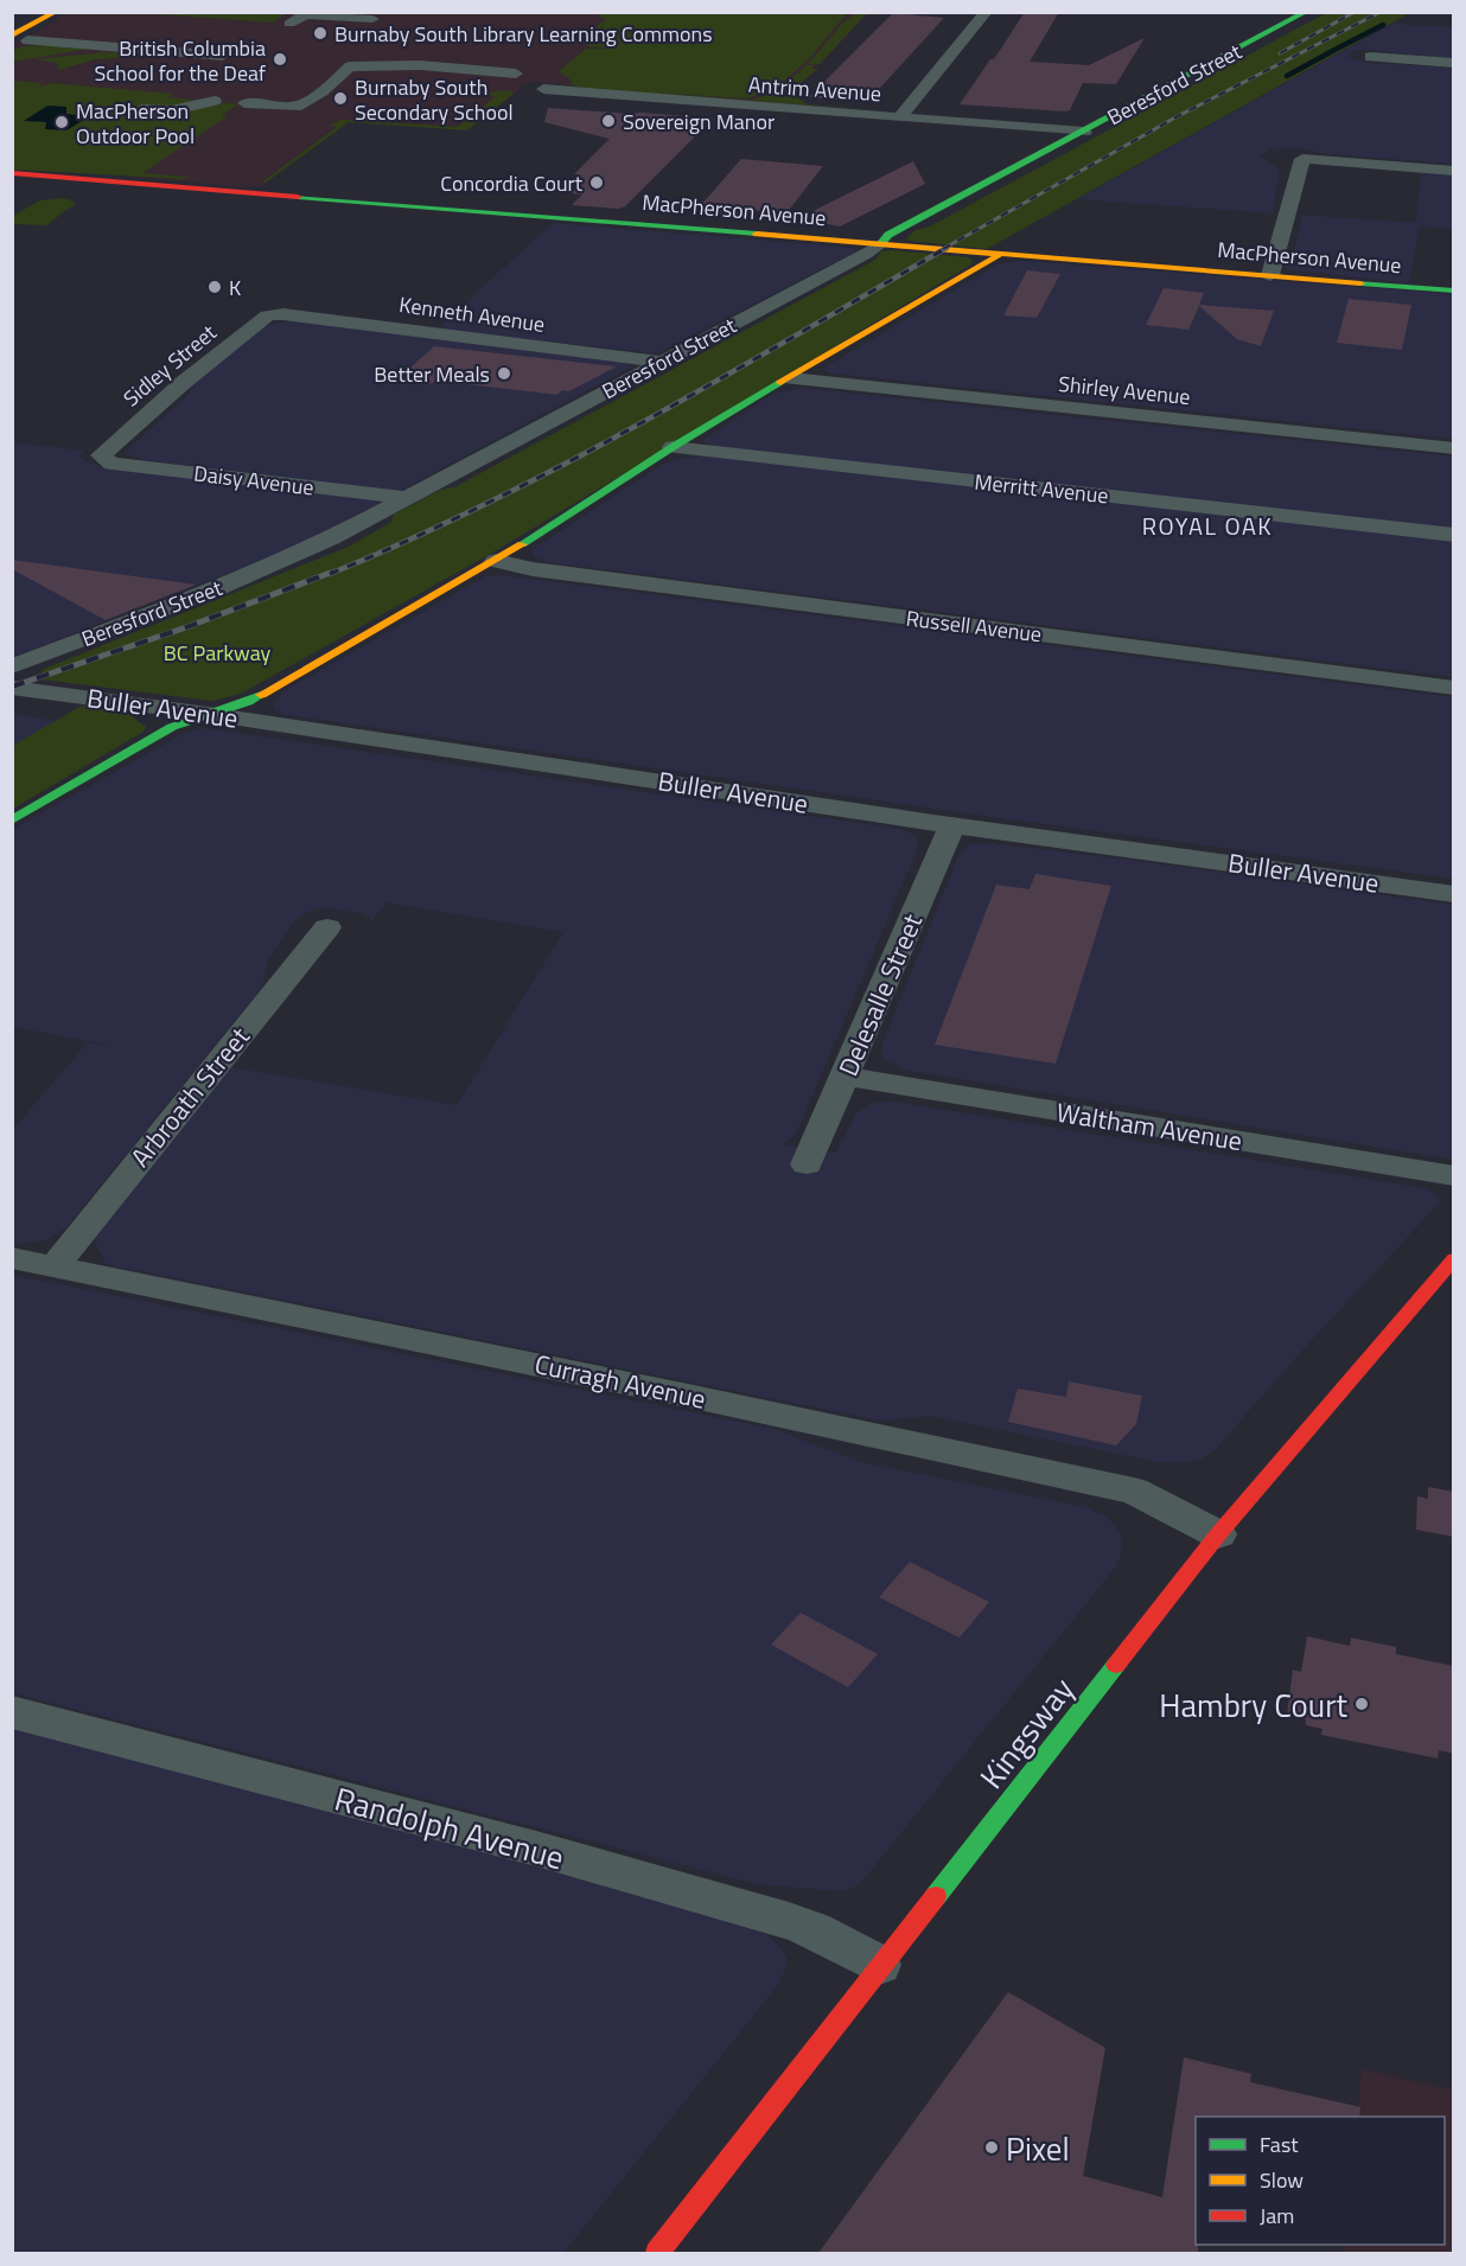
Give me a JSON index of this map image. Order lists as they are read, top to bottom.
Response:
{
  "streets": {
    "street": [
      "Beresford Street",
      "Antrim Avenue",
      "MacPherson Avenue",
      "Kenneth Avenue",
      "Sidley Street",
      "Shirley Avenue",
      "Daisy Avenue",
      "Merritt Avenue",
      "Russell Avenue",
      "Buller Avenue",
      "Delesalle Street",
      "Arbroath Street",
      "Waltham Avenue",
      "Curragh Avenue",
      "Kingsway",
      "Randolph Avenue"
    ]
  },
  "crossings": [
    ["Beresford Street", "Antrim Avenue"],
    ["Beresford Street", "MacPherson Avenue"],
    ["Beresford Street", "Kenneth Avenue"],
    ["Beresford Street", "Daisy Avenue"],
    ["Kenneth Avenue", "Sidley Street"],
    ["Sidley Street", "Daisy Avenue"],
    ["Buller Avenue", "Delesalle Street"],
    ["Delesalle Street", "Waltham Avenue"],
    ["Arbroath Street", "Curragh Avenue"],
    ["Curragh Avenue", "Kingsway"],
    ["Kingsway", "Randolph Avenue"]
  ],
  "districts": ["ROYAL OAK"],
  "parks": ["BC Parkway"],
  "places": [
    "Burnaby South Library Learning Commons",
    "British Columbia School for the Deaf",
    "Burnaby South Secondary School",
    "Sovereign Manor",
    "MacPherson Outdoor Pool",
    "Concordia Court",
    "K",
    "Better Meals",
    "Hambry Court",
    "Pixel"
  ],
  "legend": ["Fast", "Slow", "Jam"]
}
